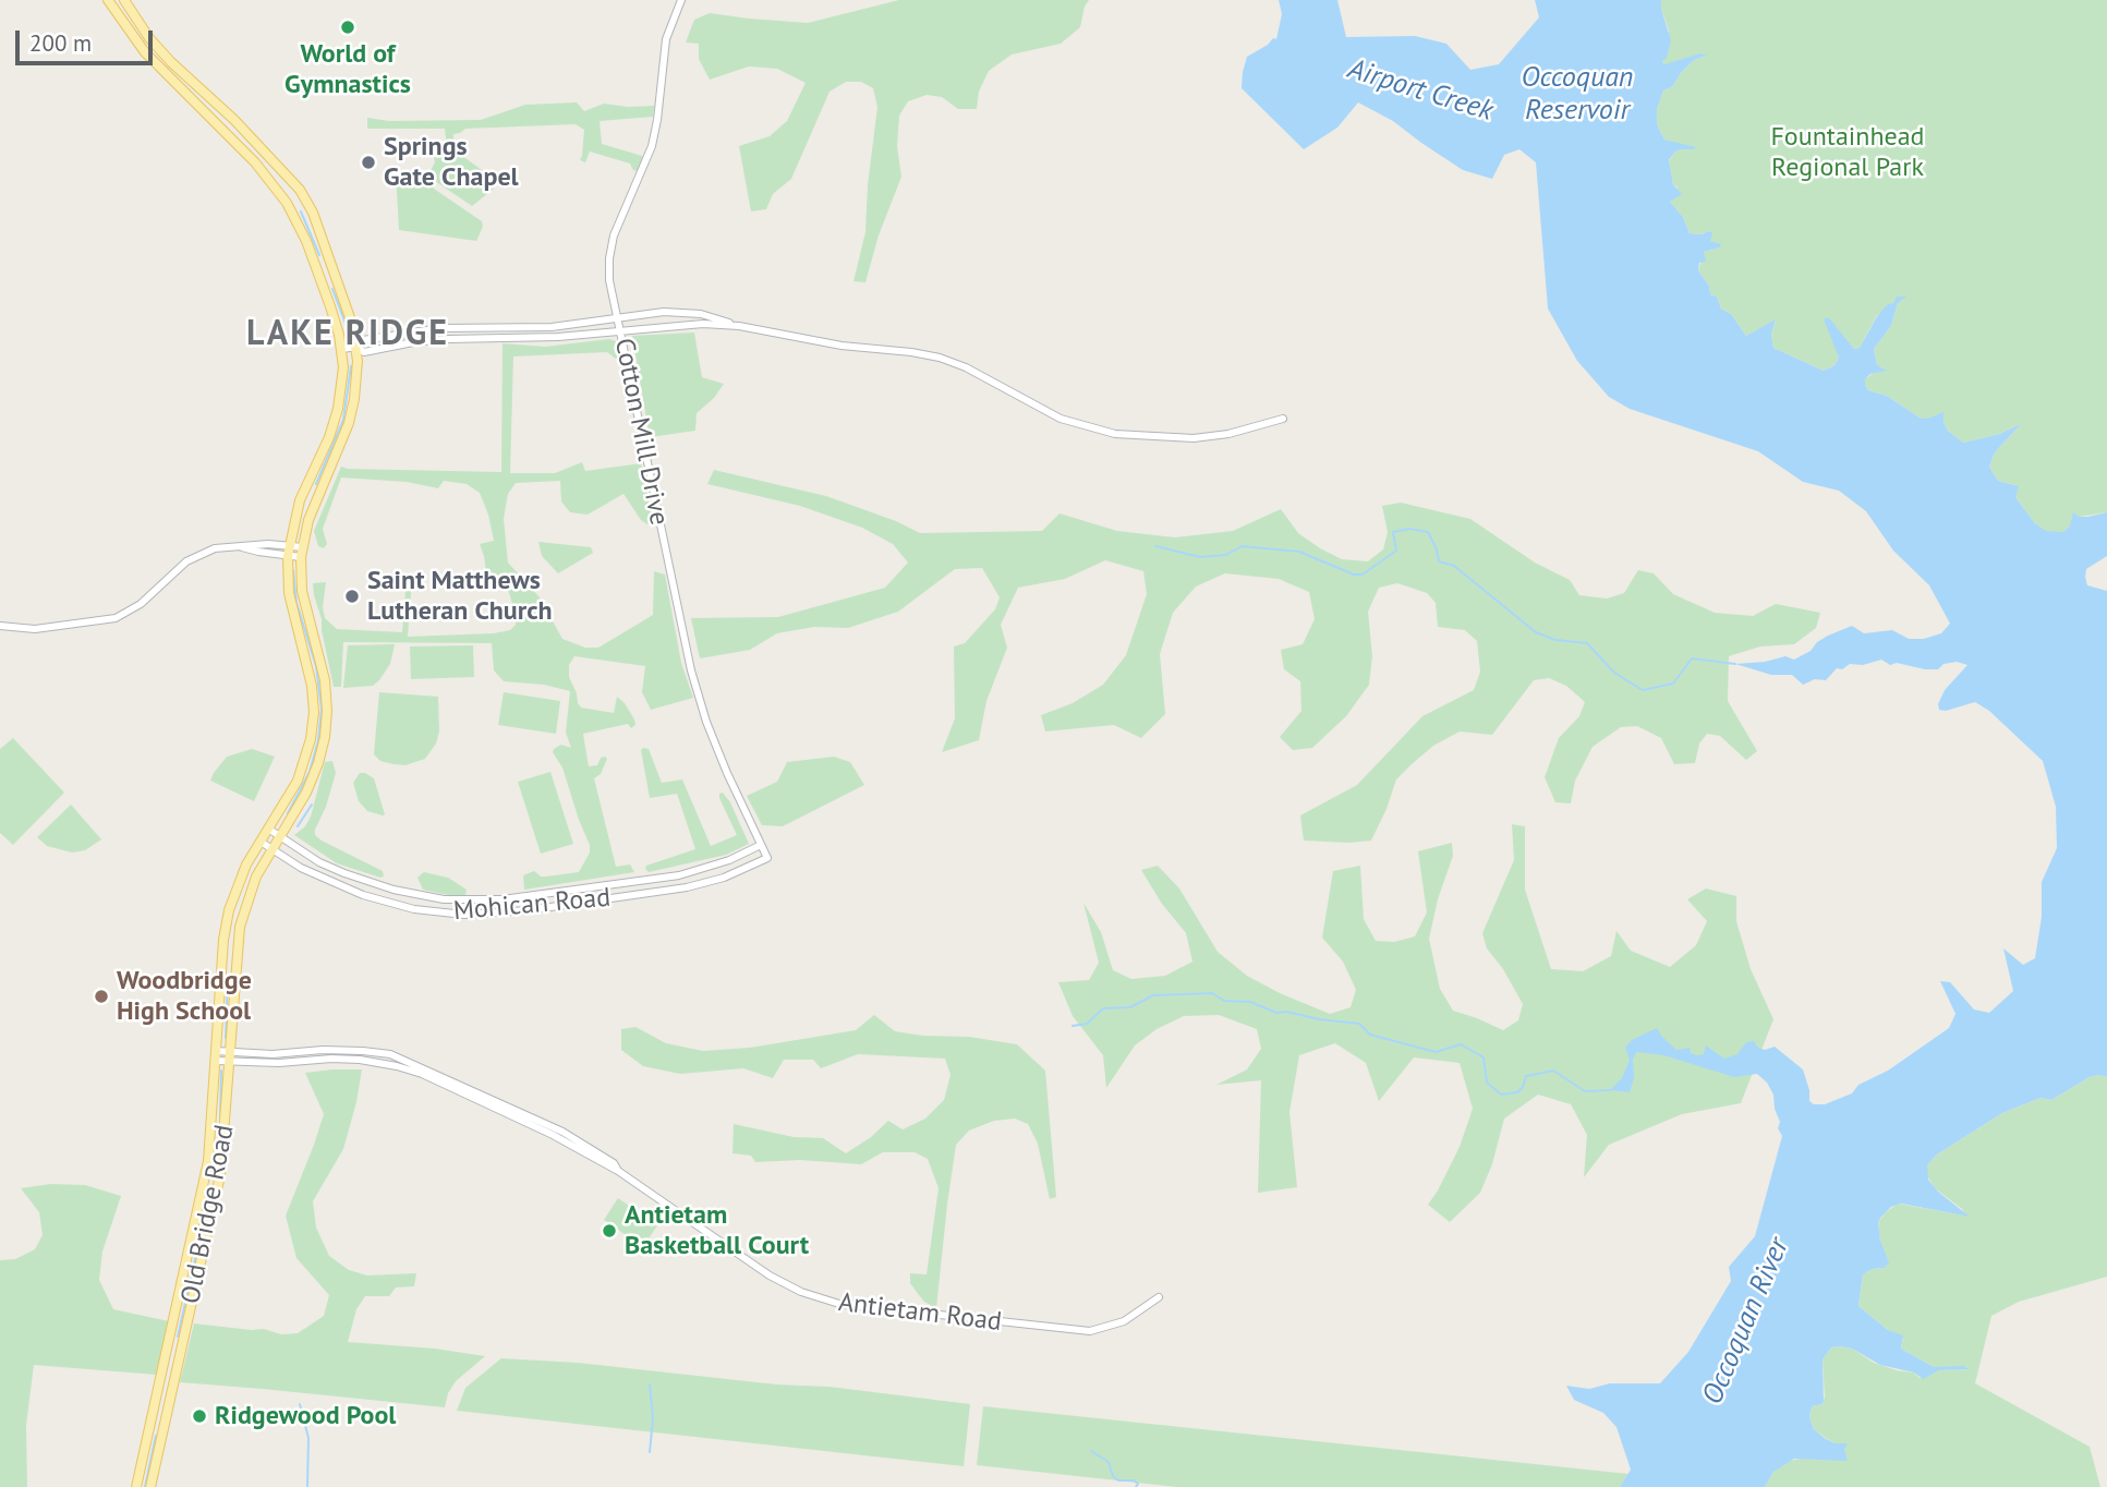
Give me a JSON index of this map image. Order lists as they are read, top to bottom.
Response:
{
  "streets": {
    "main road": ["Old Bridge Road"],
    "street": ["Cotton Mill Drive", "Mohican Road", "Antietam Road"]
  },
  "crossings": [
    ["Cotton Mill Drive", "Mohican Road"],
    ["Mohican Road", "Old Bridge Road"],
    ["Old Bridge Road", "Antietam Road"]
  ],
  "districts": ["LAKE RIDGE"],
  "water": ["Occoquan Reservoir", "Airport Creek", "Occoquan River"],
  "parks": ["Fountainhead Regional Park"],
  "places": [
    "World of Gymnastics",
    "Springs Gate Chapel",
    "Saint Matthews Lutheran Church",
    "Woodbridge High School",
    "Antietam Basketball Court",
    "Ridgewood Pool"
  ],
  "scale_bar": "200 m"
}
